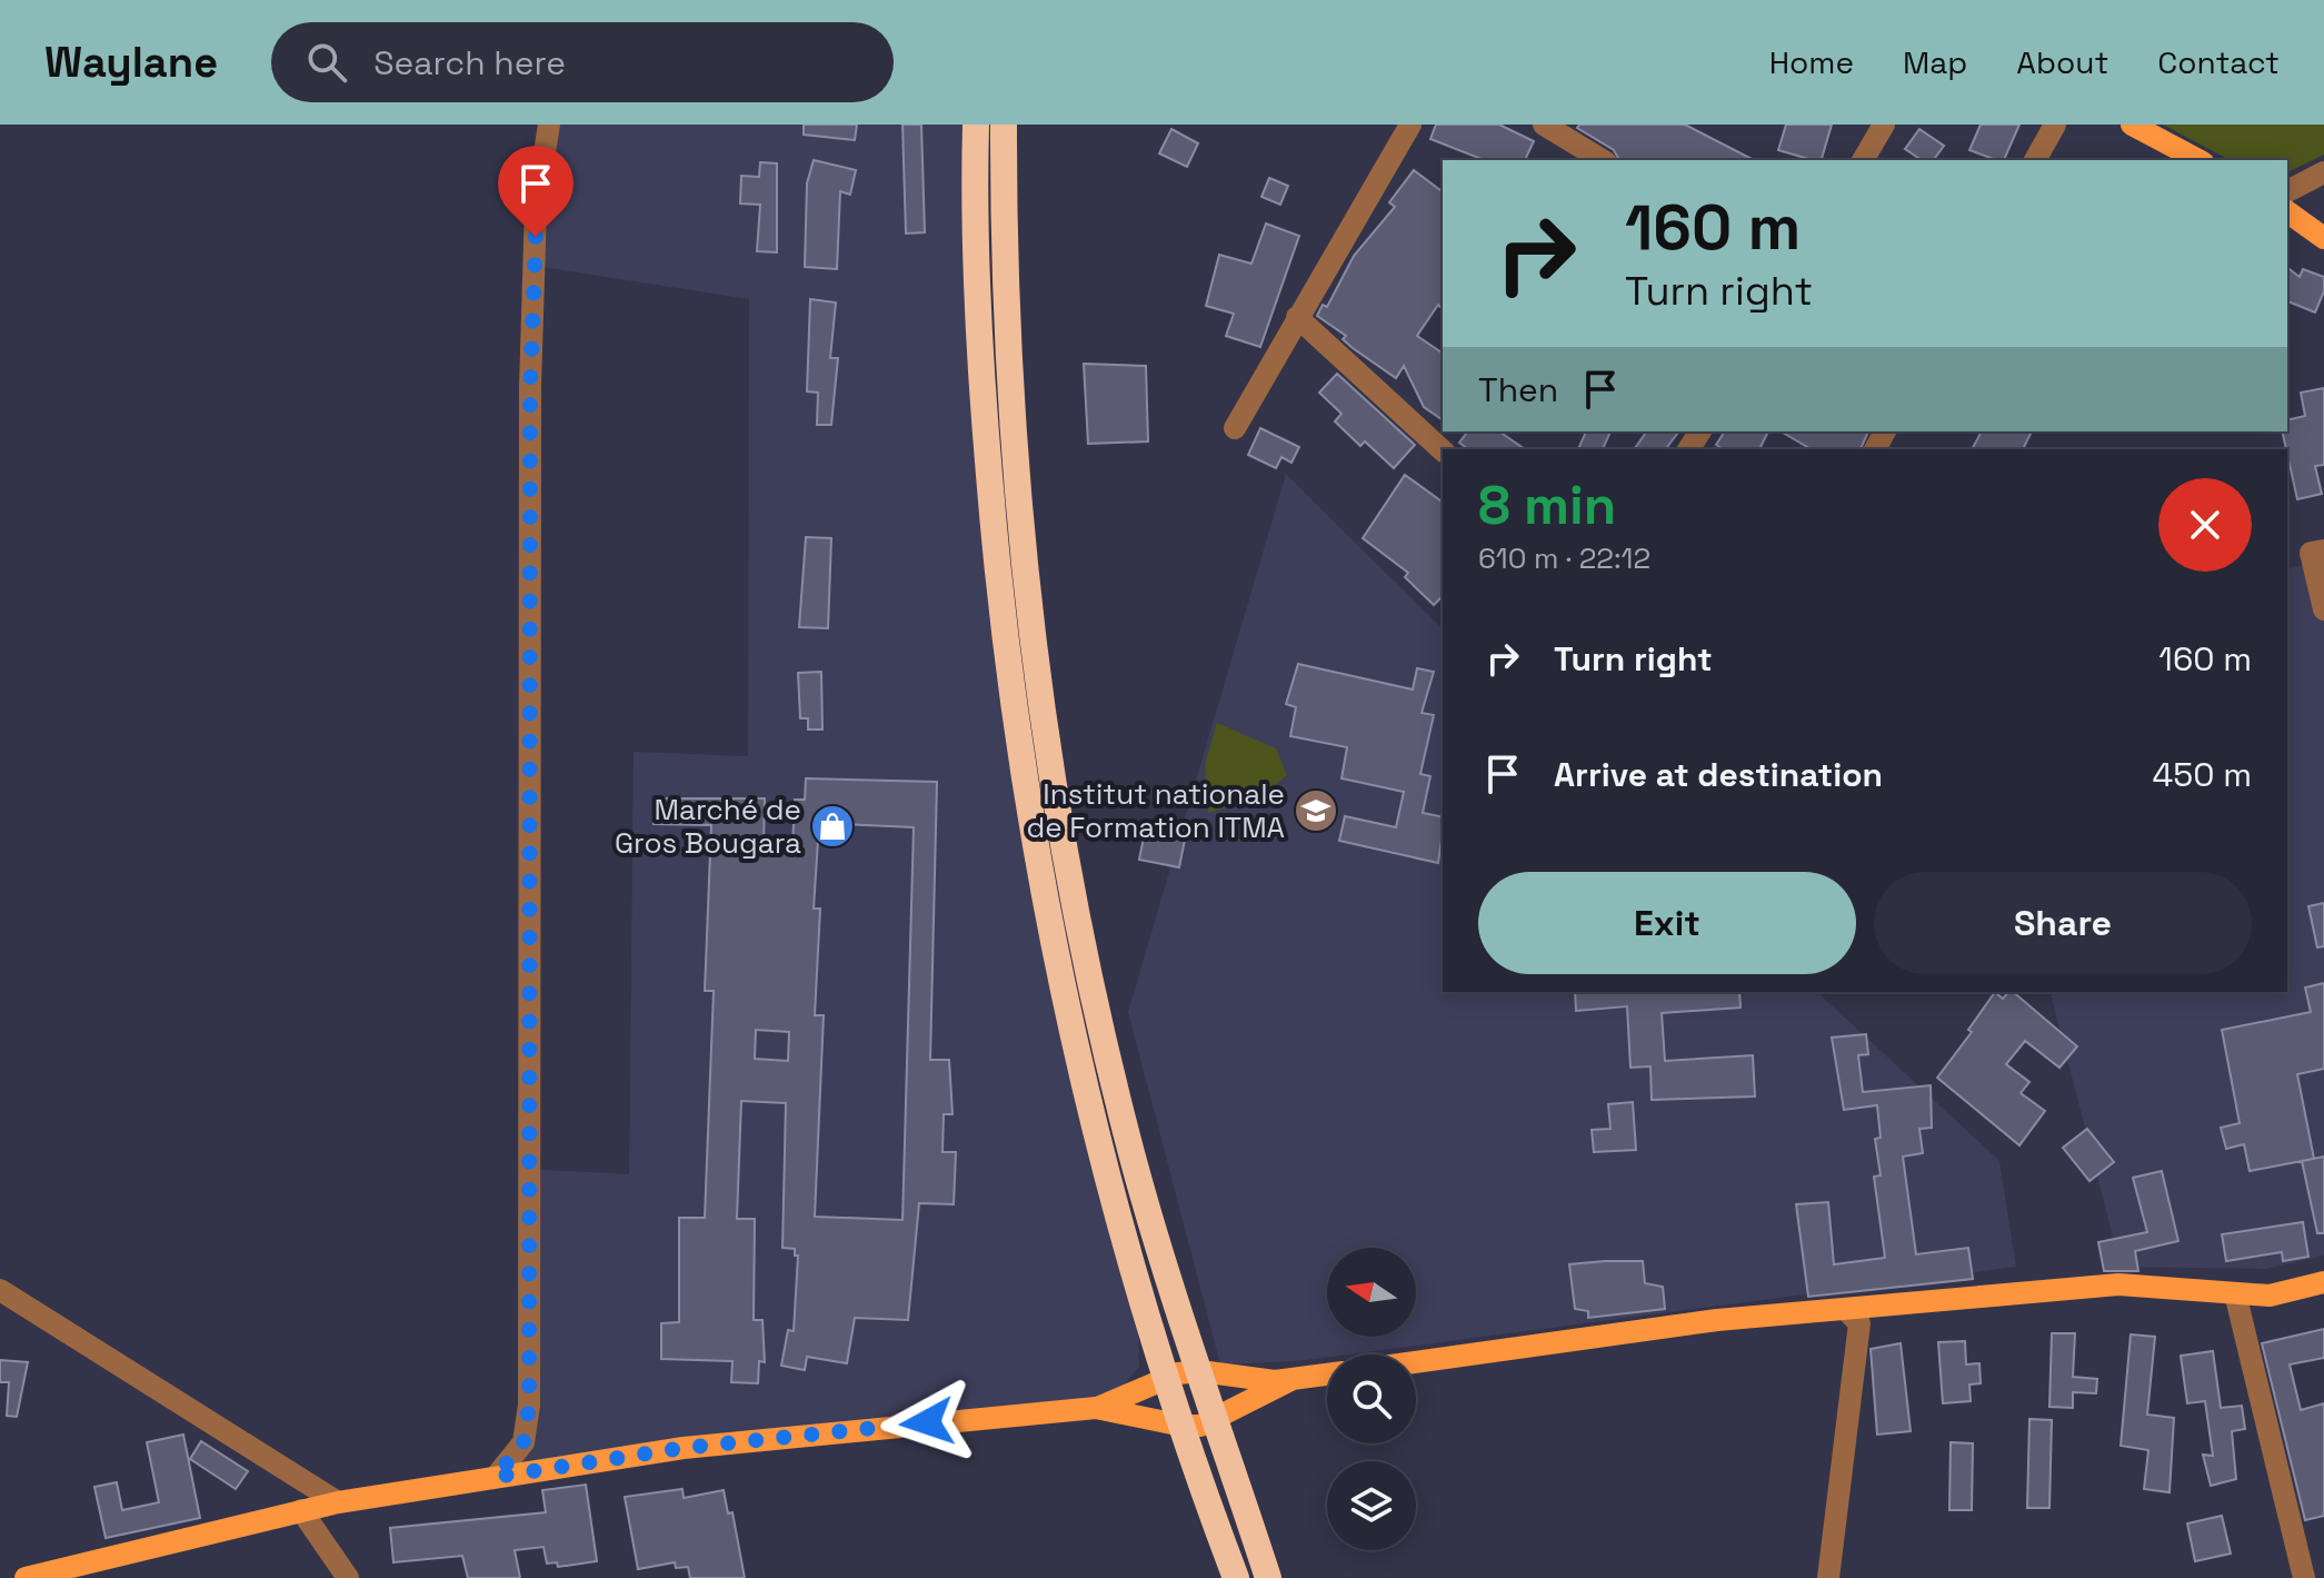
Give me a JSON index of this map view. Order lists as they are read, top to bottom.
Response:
{
  "places": {
    "school or university": ["Institut nationale de Formation ITMA"],
    "shop": ["Marché de Gros Bougara"]
  },
  "north": "left",
  "page": {
    "header": "Waylane",
    "search": "Search here",
    "nav": [
      "Home",
      "Map",
      "About",
      "Contact"
    ],
    "turn": ["160 m", "Turn right"],
    "then": "Then",
    "heading": ["8 min", "610 m · 22:12"],
    "list": [
      {
        "name": "Turn right",
        "value": "160 m"
      },
      {
        "name": "Arrive at destination",
        "value": "450 m"
      }
    ],
    "buttons": ["Exit", "Share"]
  }
}
